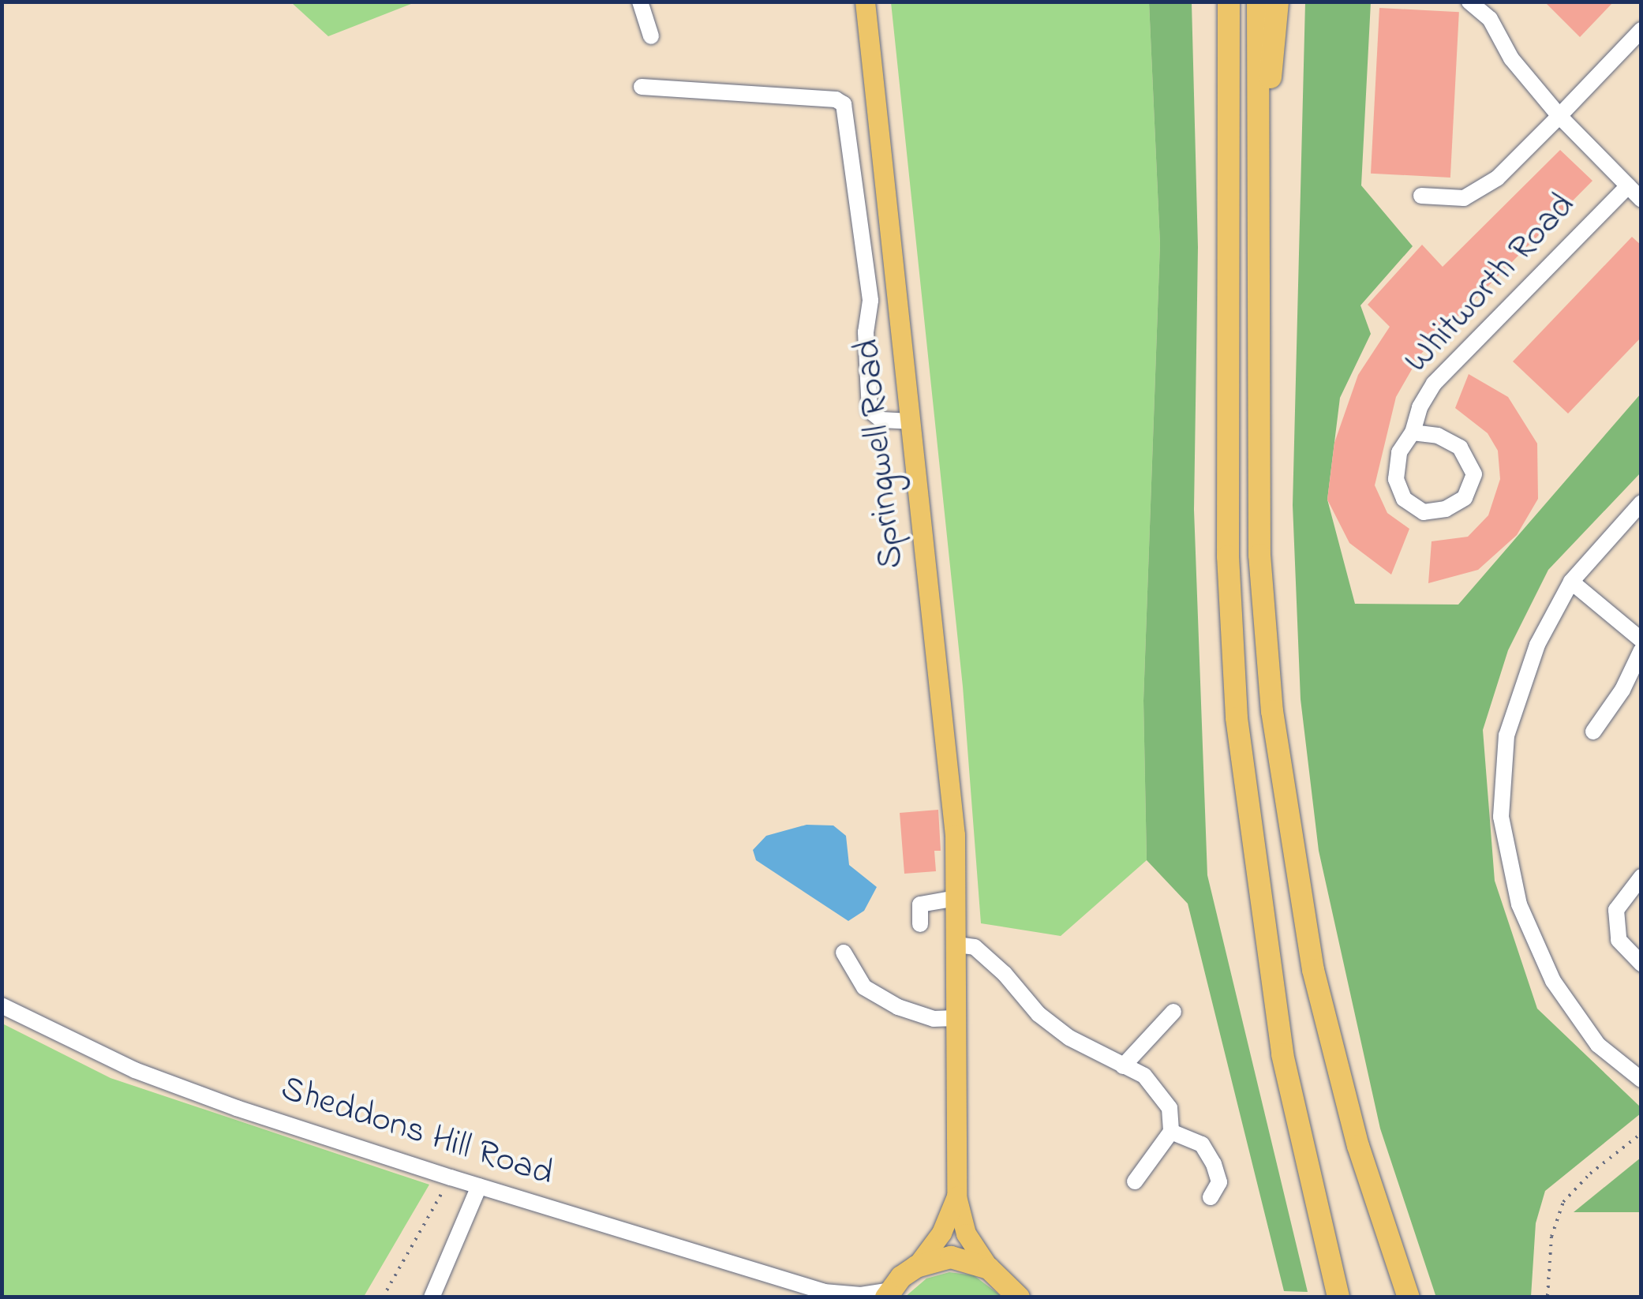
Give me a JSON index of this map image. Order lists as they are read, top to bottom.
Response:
{
  "streets": {
    "main road": ["Springwell Road"],
    "street": ["Whitworth Road", "Sheddons Hill Road"]
  }
}
